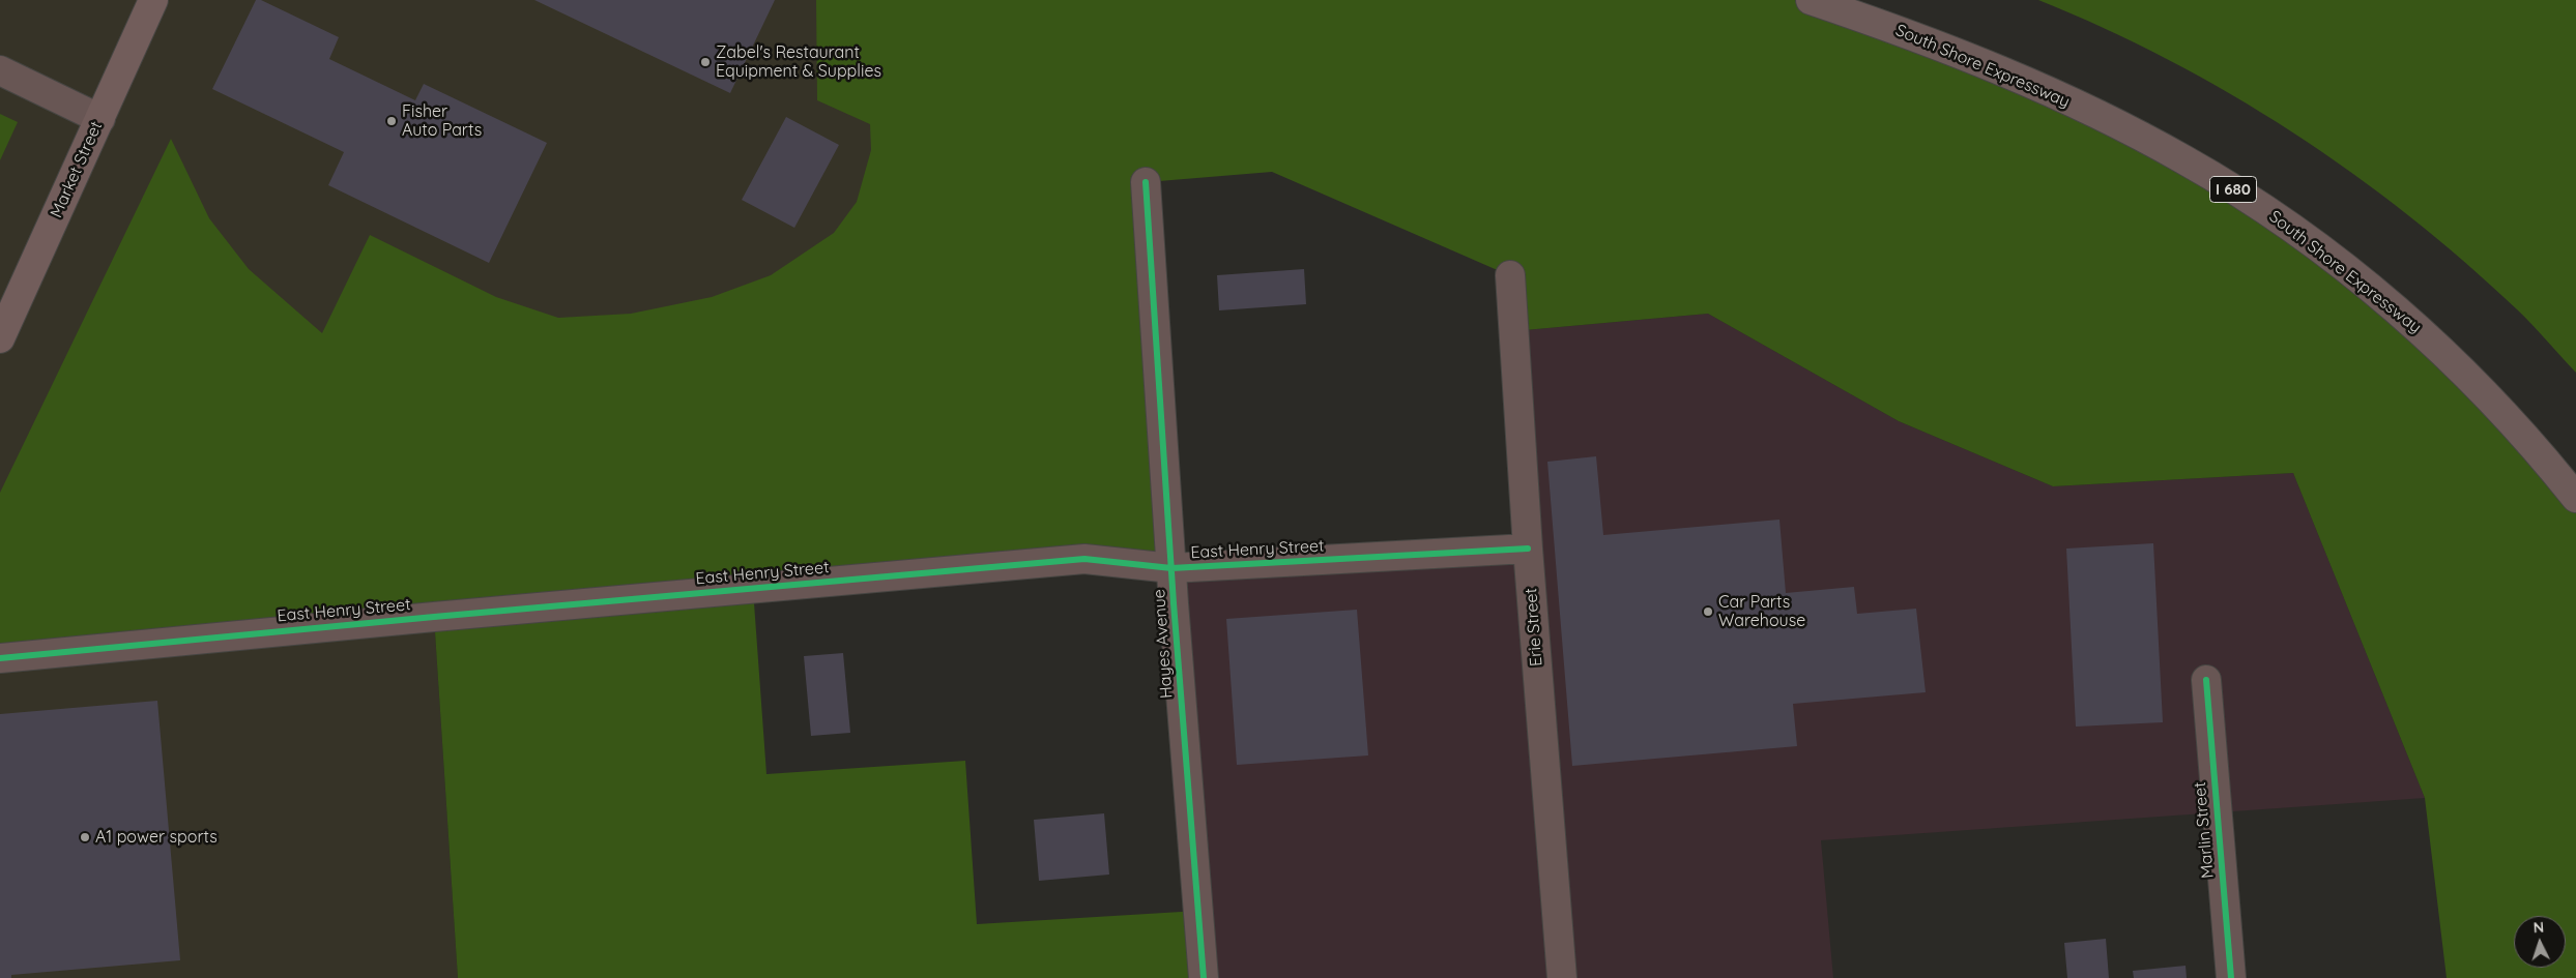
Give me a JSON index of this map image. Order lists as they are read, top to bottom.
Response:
{
  "streets": {
    "highway": ["South Shore Expressway", "I 680"],
    "main road": ["Market Street"],
    "street": [
      "East Henry Street",
      "Erie Street",
      "Hayes Avenue",
      "Marlin Street"
    ]
  },
  "crossings": [
    ["East Henry Street", "Erie Street"],
    ["East Henry Street", "Hayes Avenue"]
  ],
  "places": [
    "Zabel's Restaurant Equipment & Supplies",
    "Fisher Auto Parts",
    "Car Parts Warehouse",
    "A1 power sports"
  ],
  "north": "top"
}
